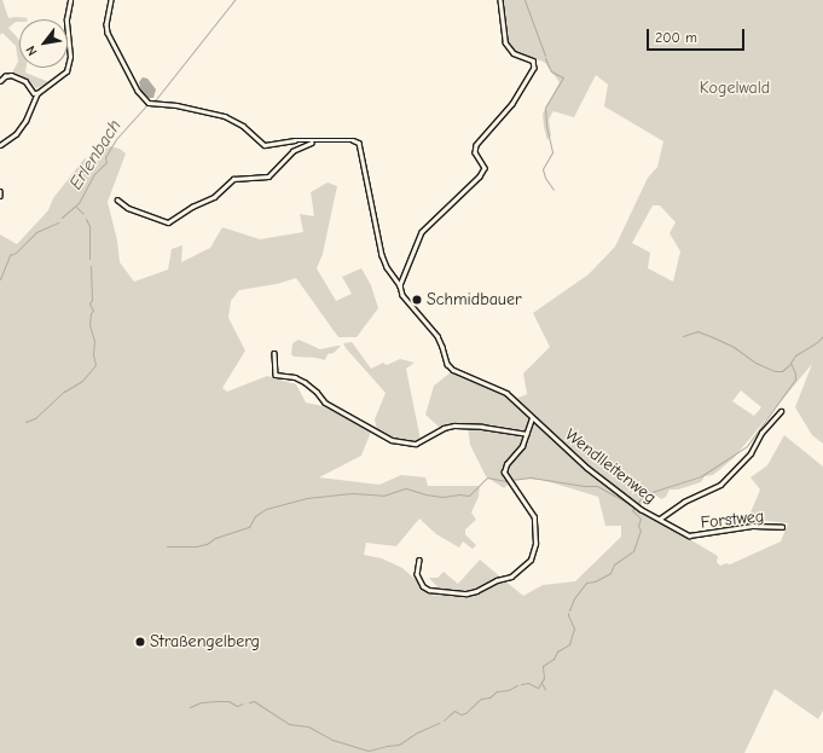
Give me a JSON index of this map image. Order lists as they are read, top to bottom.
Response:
{
  "streets": {
    "street": ["Wendlleitenweg", "Forstweg"]
  },
  "crossings": [
    ["Wendlleitenweg", "Forstweg"]
  ],
  "water": ["Erlenbach"],
  "parks": ["Kogelwald"],
  "places": ["Schmidbauer", "Straßengelberg"],
  "scale_bar": "200 m",
  "north": "bottom left"
}
